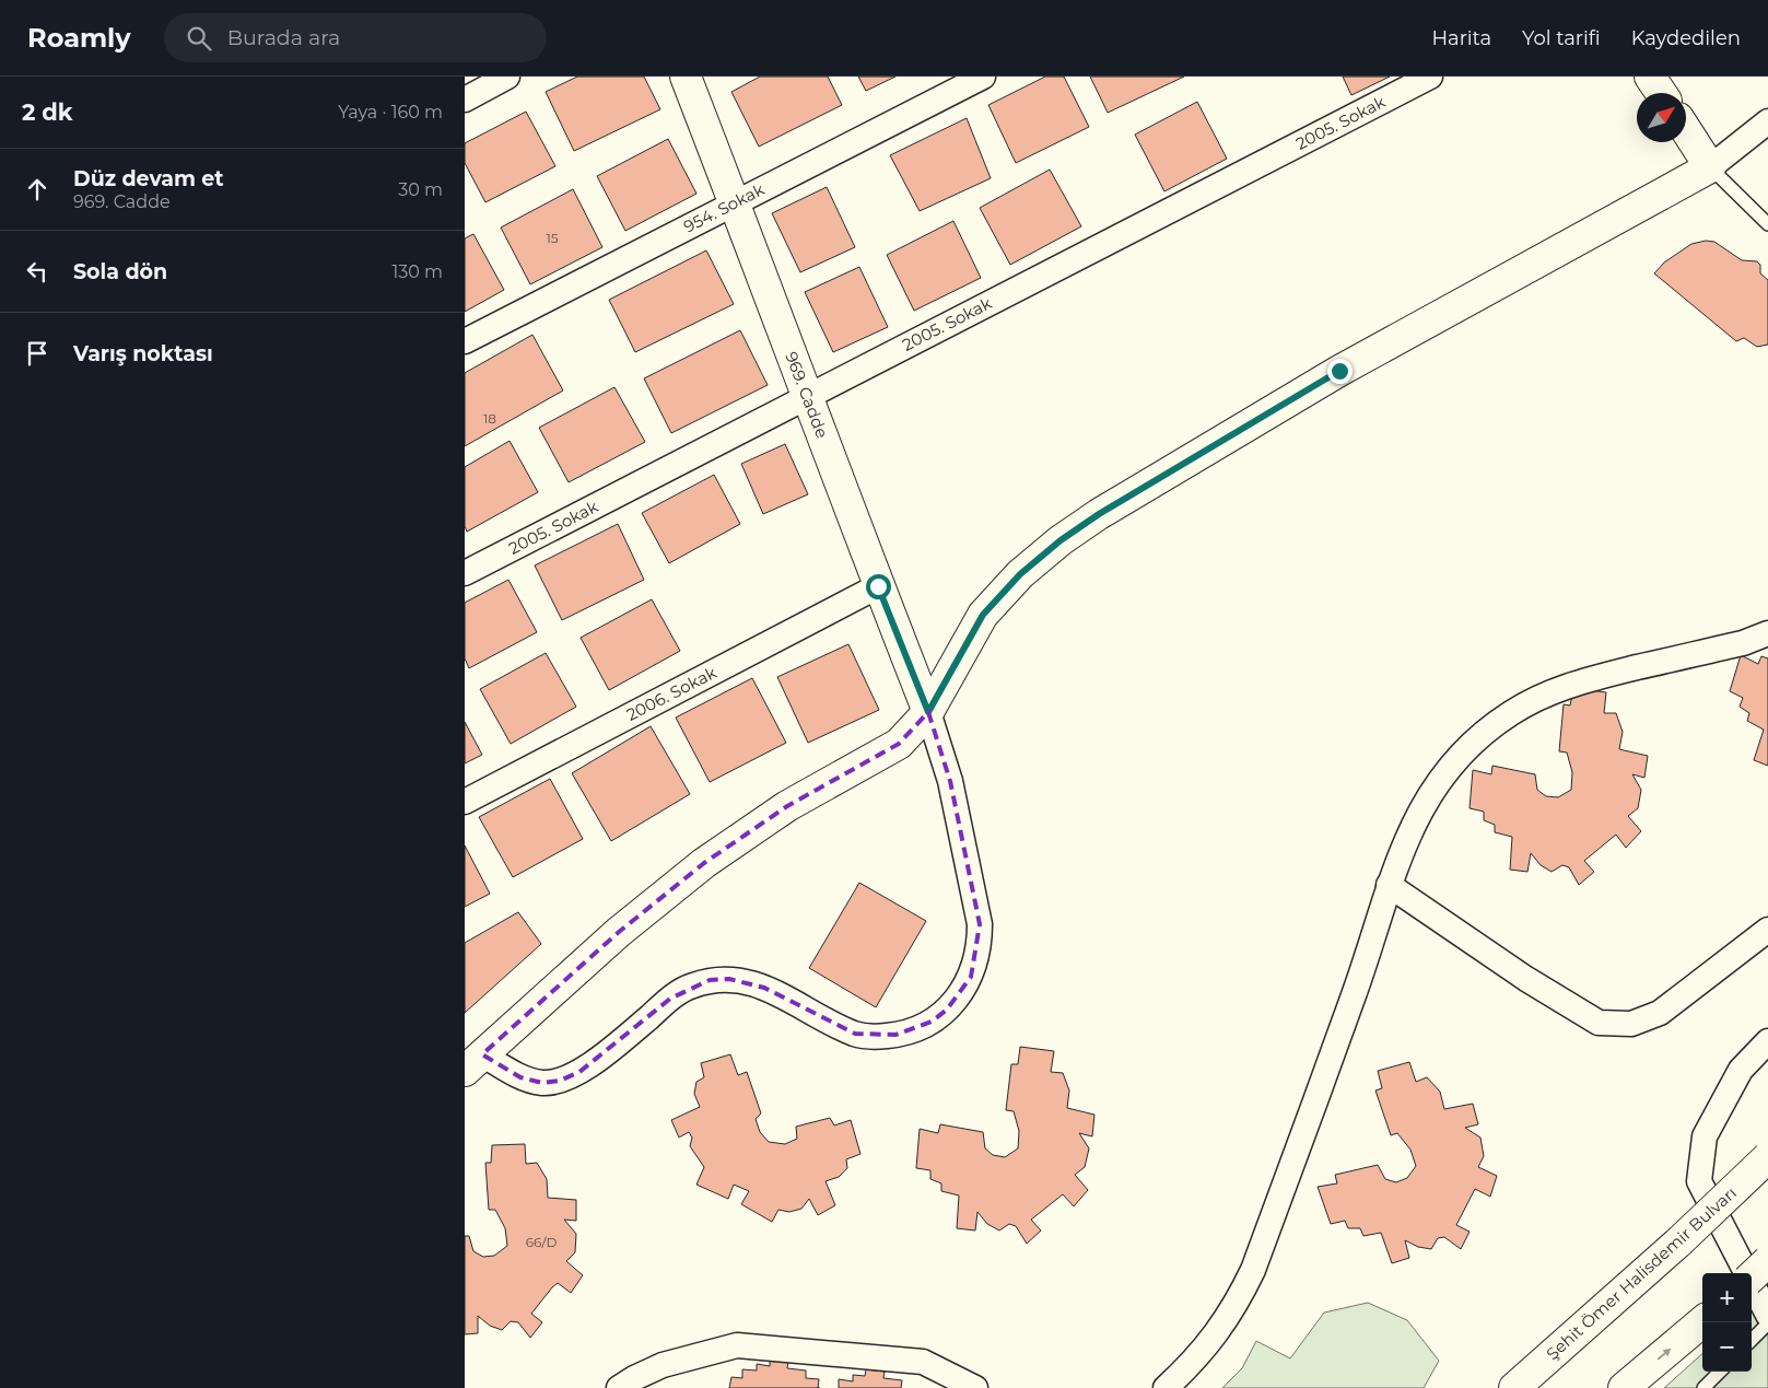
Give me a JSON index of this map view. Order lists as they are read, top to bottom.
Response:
{
  "streets": {
    "main road": ["969. Cadde", "Şehit Ömer Halisdemir Bulvarı"],
    "street": ["2005. Sokak", "954. Sokak", "2006. Sokak"]
  },
  "crossings": [
    ["2005. Sokak", "969. Cadde"],
    ["954. Sokak", "969. Cadde"],
    ["969. Cadde", "2006. Sokak"]
  ],
  "house_numbers": ["15", "18", "66/D"],
  "north": "top right",
  "page": {
    "header": "Roamly",
    "search": "Burada ara",
    "nav": ["Harita", "Yol tarifi", "Kaydedilen"],
    "heading": ["2 dk", "Yaya · 160 m"],
    "list": [
      ["Düz devam et", "969. Cadde", "30 m"],
      ["Sola dön", "130 m"],
      "Varış noktası"
    ],
    "map_buttons": ["+", "−"]
  }
}
